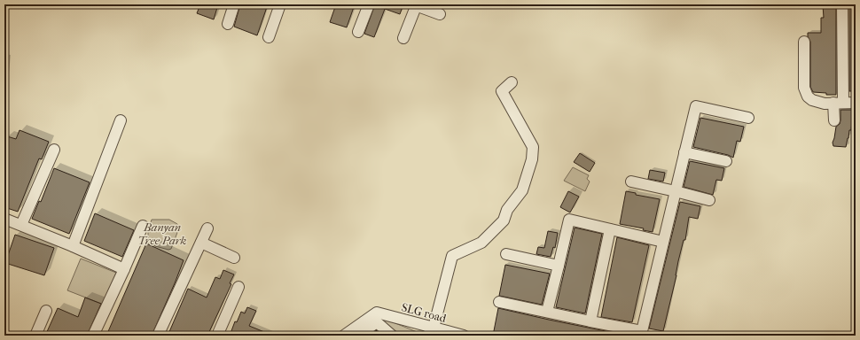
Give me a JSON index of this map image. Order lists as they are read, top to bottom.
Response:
{
  "streets": {
    "street": ["SLG road"]
  },
  "parks": ["Banyan Tree Park"]
}
